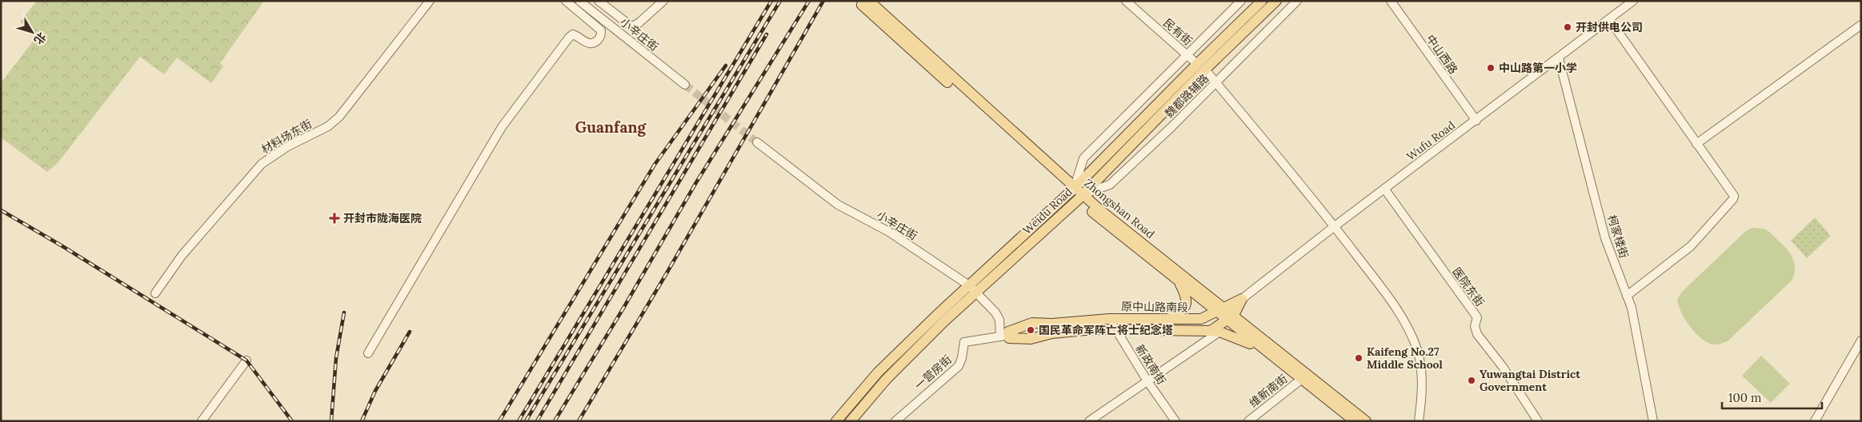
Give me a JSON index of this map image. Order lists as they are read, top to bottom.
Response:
{
  "streets": {
    "main road": ["Zhongshan Road", "Weidu Road", "原中山路南段"],
    "street": [
      "民有街",
      "小辛庄街",
      "中山西路",
      "魏都路辅路",
      "材料场东街",
      "Wufu Road",
      "柯家楼街",
      "医院东街",
      "新政南街",
      "一营房街",
      "维新南街"
    ]
  },
  "crossings": [
    ["民有街", "魏都路辅路"],
    ["民有街", "Wufu Road"],
    ["民有街", "Weidu Road"],
    ["小辛庄街", "Weidu Road"],
    ["小辛庄街", "原中山路南段"],
    ["小辛庄街", "一营房街"],
    ["中山西路", "Wufu Road"],
    ["魏都路辅路", "Zhongshan Road"],
    ["魏都路辅路", "Weidu Road"],
    ["Wufu Road", "柯家楼街"],
    ["Wufu Road", "医院东街"],
    ["Wufu Road", "原中山路南段"],
    ["Zhongshan Road", "Weidu Road"],
    ["Zhongshan Road", "原中山路南段"],
    ["Zhongshan Road", "维新南街"],
    ["原中山路南段", "新政南街"],
    ["原中山路南段", "一营房街"]
  ],
  "districts": ["Guanfang"],
  "places": {
    "other": [
      "开封供电公司",
      "中山路第一小学",
      "国民革命军阵亡将士纪念塔",
      "Kaifeng No.27 Middle School",
      "Yuwangtai District Government"
    ],
    "health": ["开封市陇海医院"]
  },
  "scale_bar": "100 m",
  "north": "bottom right"
}
